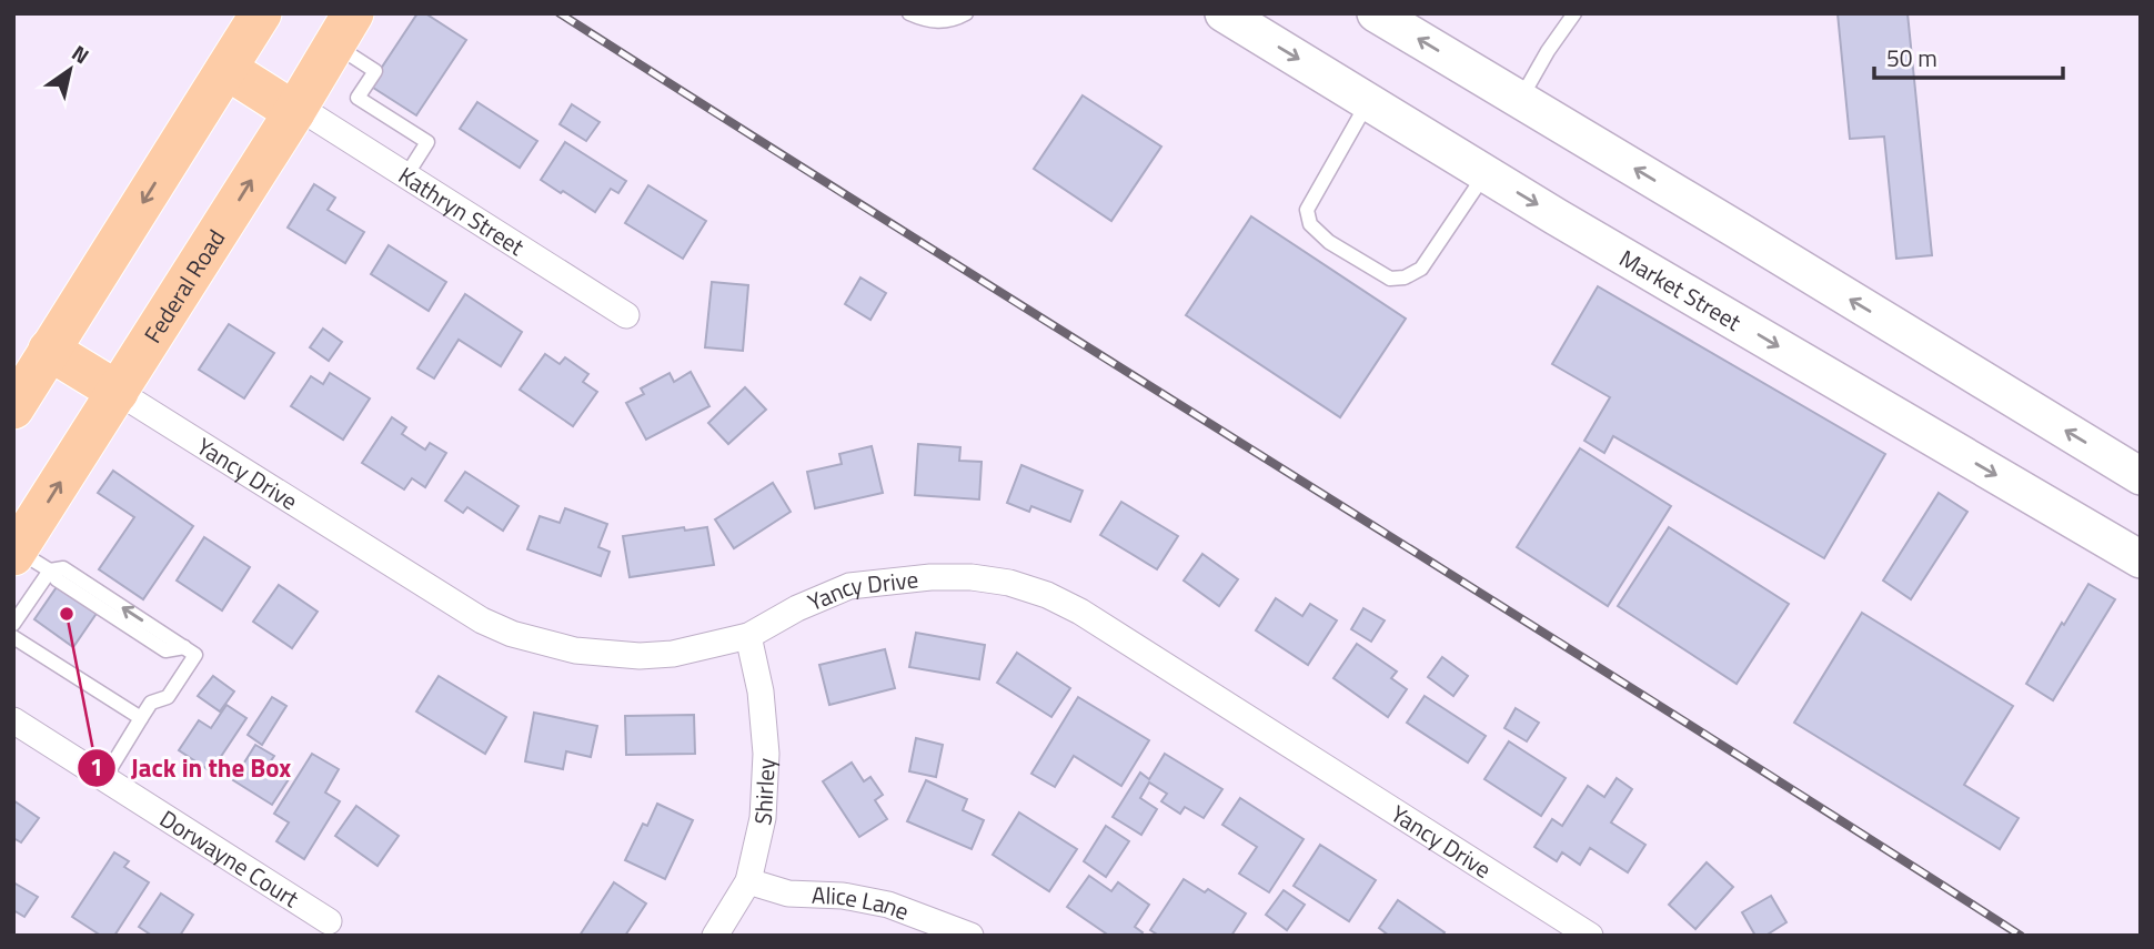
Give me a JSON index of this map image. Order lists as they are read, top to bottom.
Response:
{
  "streets": {
    "main road": ["Federal Road", "Market Street"],
    "street": [
      "Kathryn Street",
      "Yancy Drive",
      "Shirley",
      "Dorwayne Court",
      "Alice Lane"
    ]
  },
  "crossings": [
    ["Kathryn Street", "Federal Road"],
    ["Federal Road", "Yancy Drive"],
    ["Yancy Drive", "Shirley"],
    ["Shirley", "Alice Lane"]
  ],
  "places": ["Jack in the Box"],
  "scale_bar": "50 m",
  "north": "top right"
}
